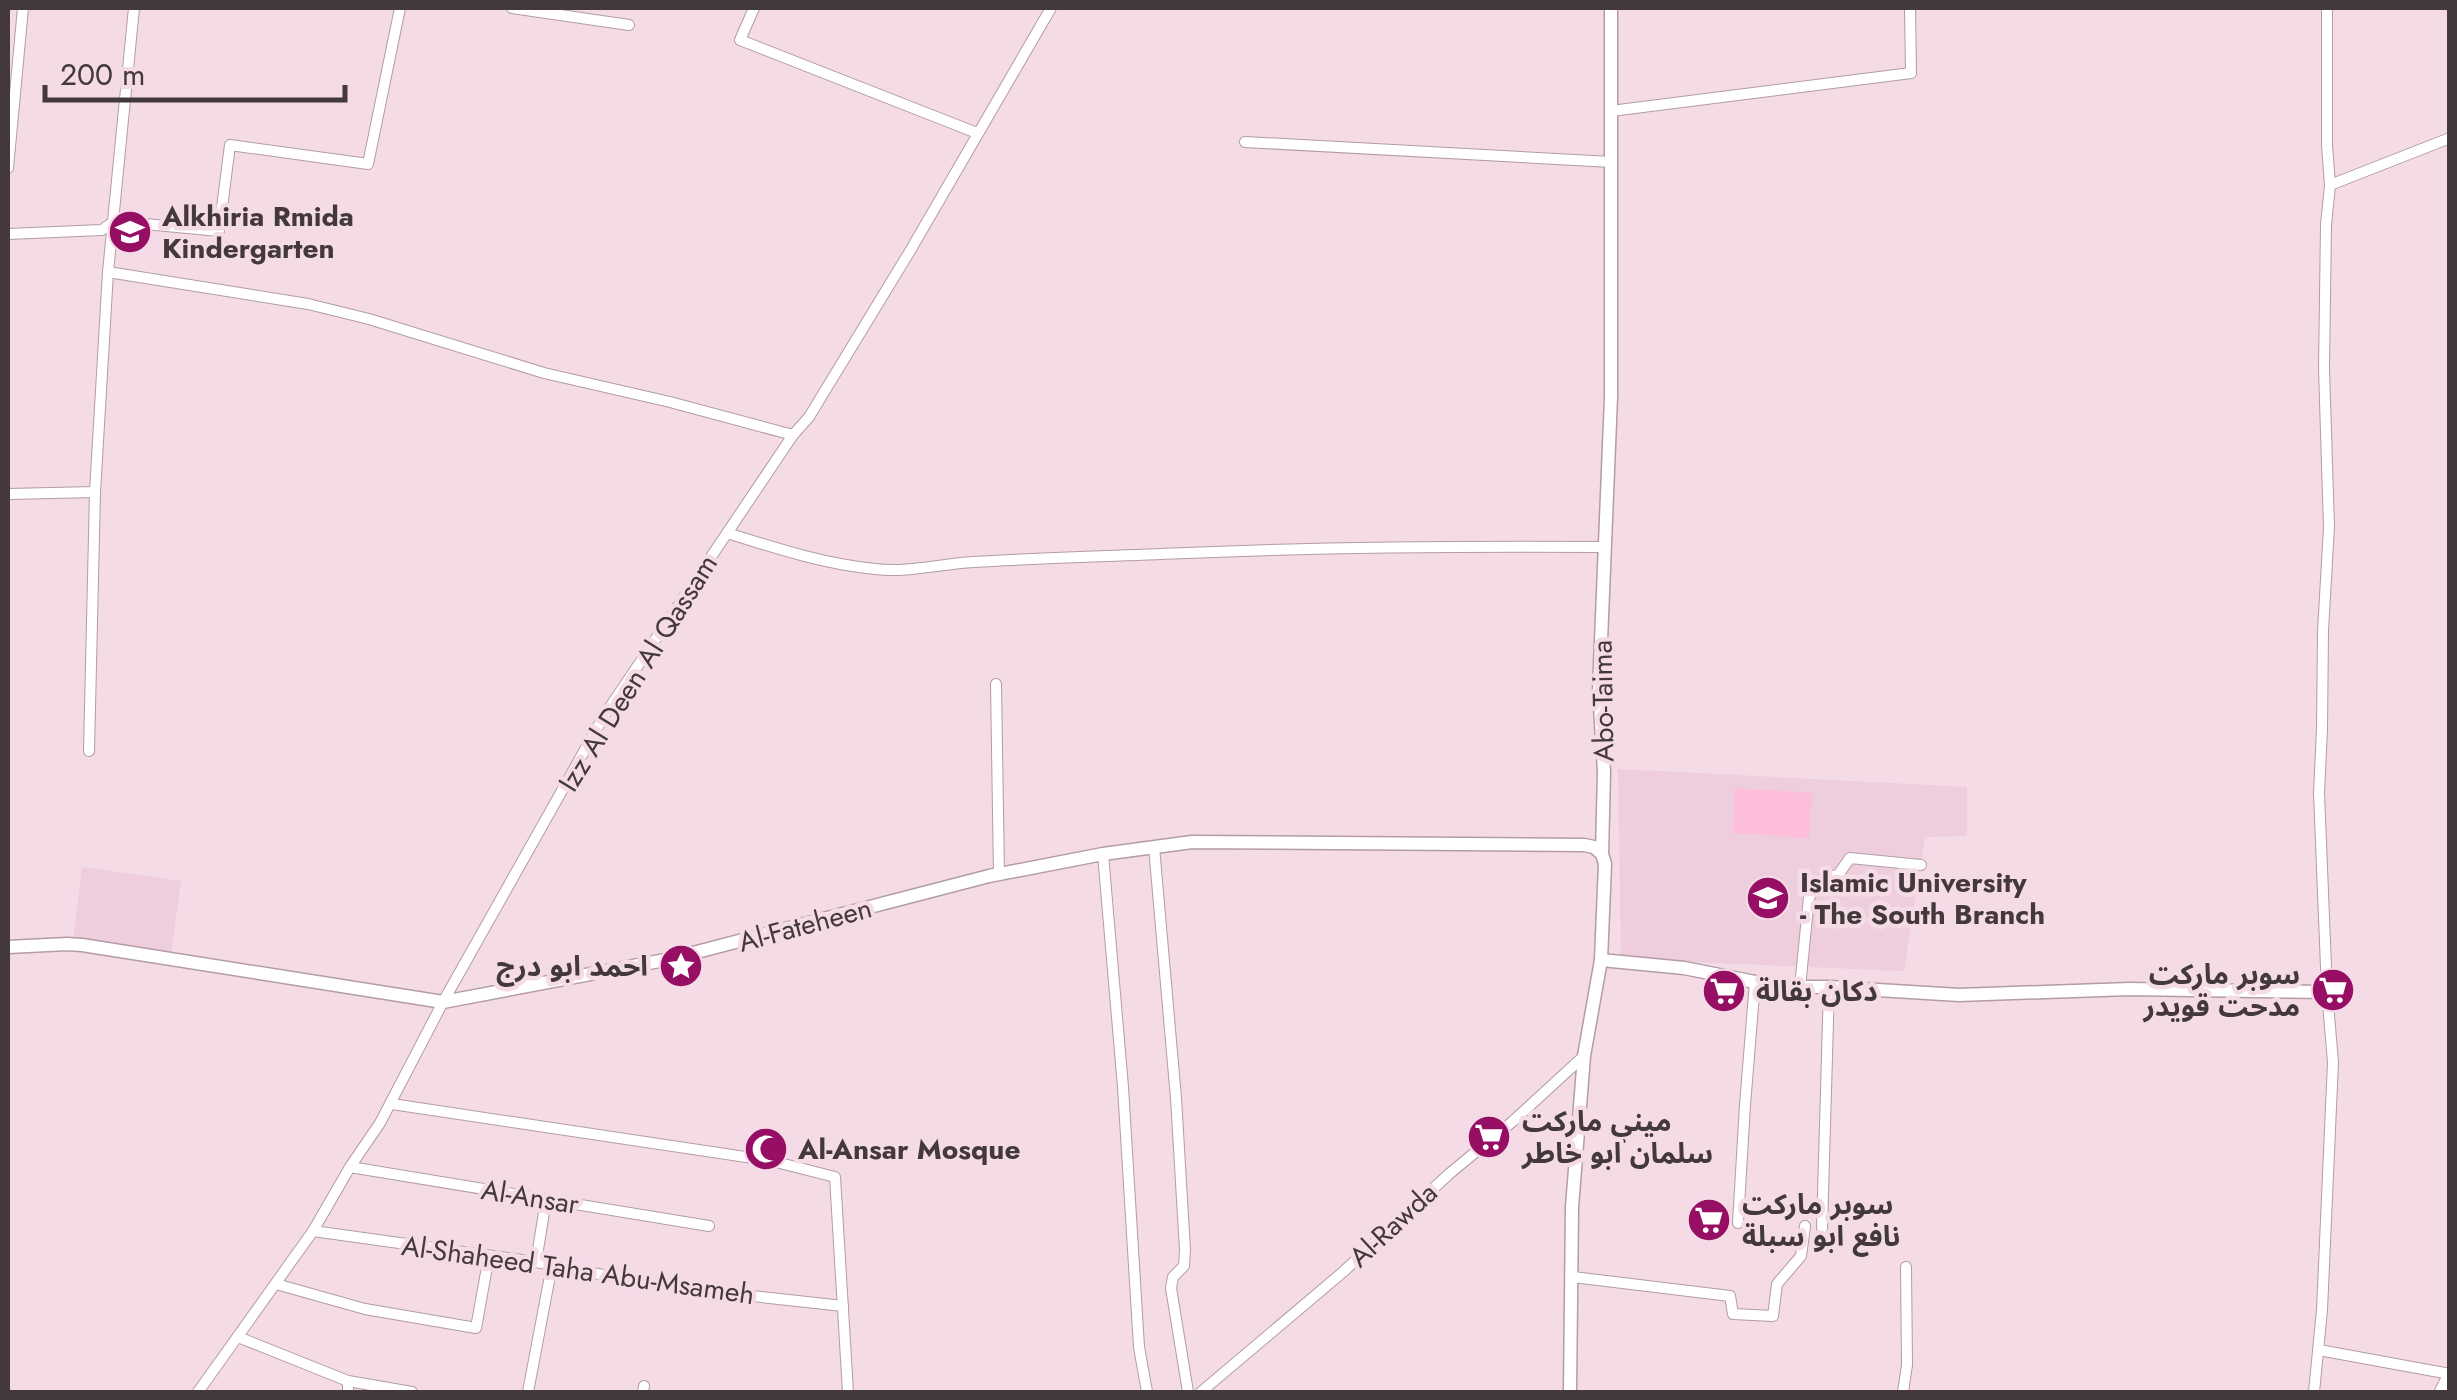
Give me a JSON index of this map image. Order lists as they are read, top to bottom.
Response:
{
  "streets": {
    "street": [
      "Izz Al Deen Al Qassam",
      "Abo-Taima",
      "Al-Fateheen",
      "Al-Ansar",
      "Al-Rawda",
      "Al-Shaheed Taha Abu-Msameh"
    ]
  },
  "crossings": [
    ["Izz Al Deen Al Qassam", "Al-Fateheen"],
    ["Izz Al Deen Al Qassam", "Al-Ansar"],
    ["Izz Al Deen Al Qassam", "Al-Shaheed Taha Abu-Msameh"],
    ["Abo-Taima", "Al-Fateheen"],
    ["Abo-Taima", "Al-Rawda"]
  ],
  "places": {
    "school or university": ["Alkhiria Rmida Kindergarten", "Islamic University - The South Branch"],
    "place": ["احمد ابو درج"],
    "supermarket": [
      "سوبر ماركت مدحت قويدر",
      "دكان بقالة",
      "ميني ماركت سلمان ابو خاطر",
      "سوبر ماركت نافع ابو سبلة"
    ],
    "mosque": ["Al-Ansar Mosque"]
  },
  "scale_bar": "200 m"
}
